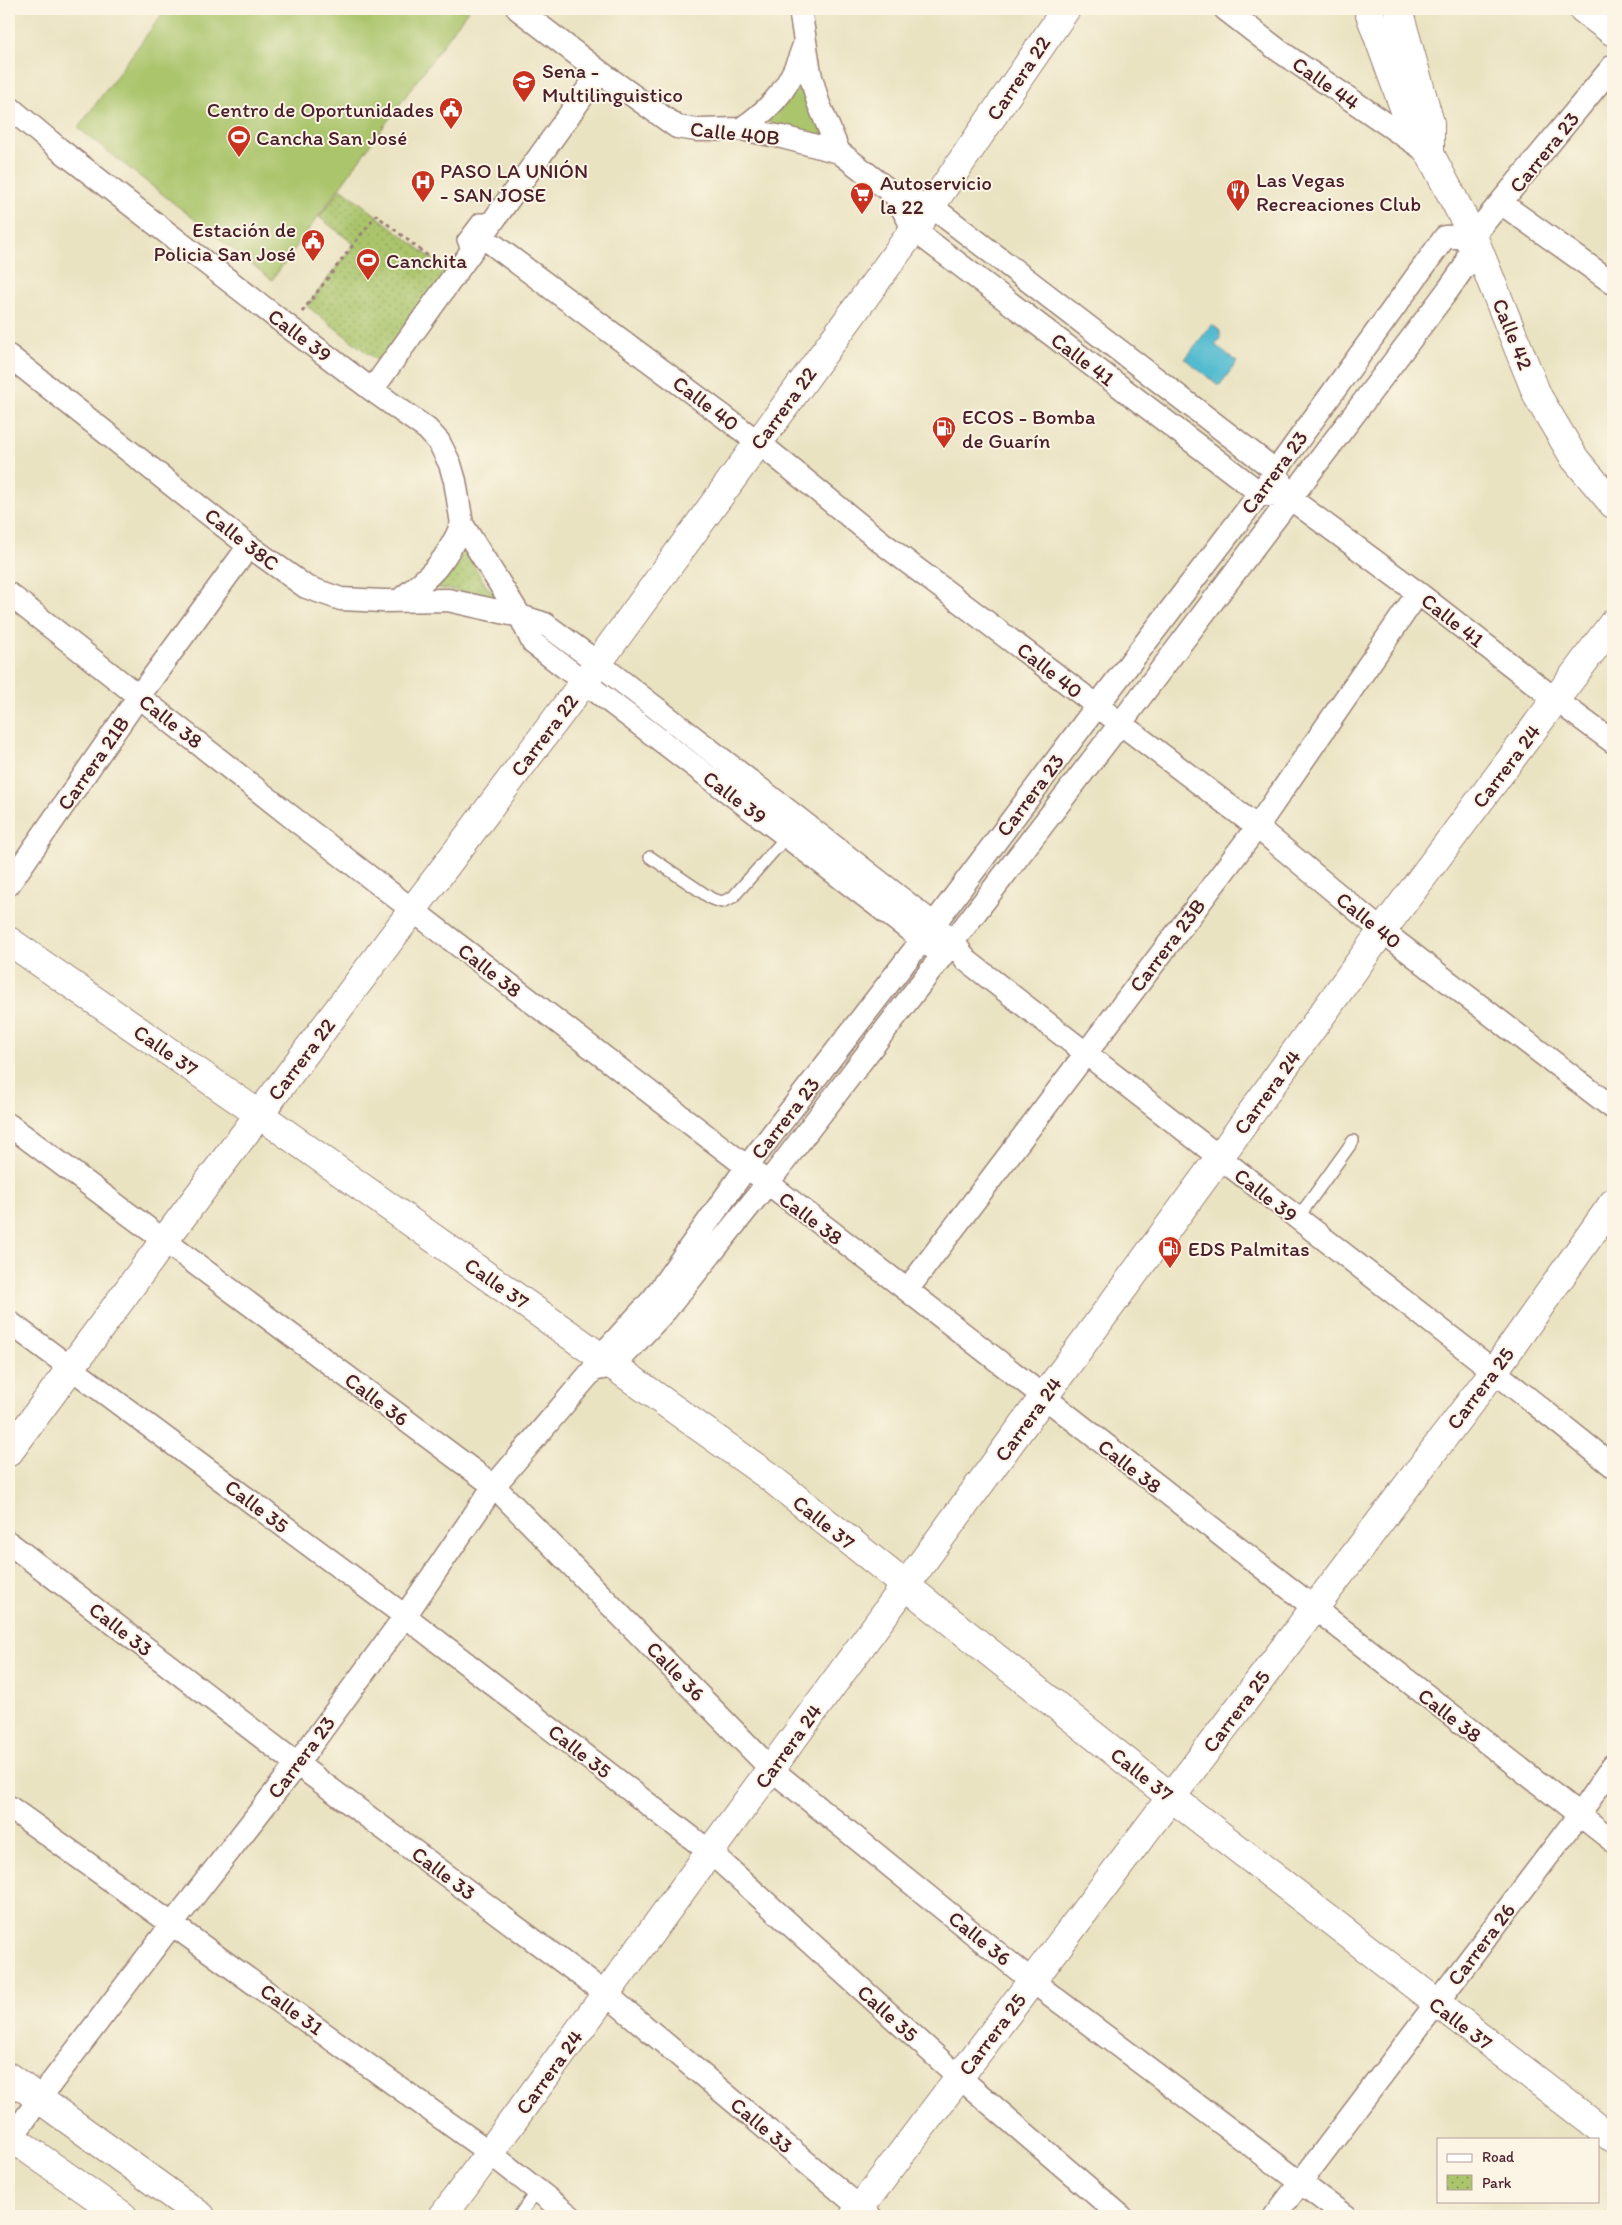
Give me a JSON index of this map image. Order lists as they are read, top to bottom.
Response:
{
  "streets": {
    "main road": [
      "Carrera 22",
      "Calle 42",
      "Carrera 24",
      "Calle 37",
      "Carrera 25"
    ],
    "street": [
      "Calle 44",
      "Calle 40B",
      "Carrera 23",
      "Calle 39",
      "Calle 41",
      "Calle 40",
      "Calle 38C",
      "Calle 38",
      "Carrera 21B",
      "Carrera 23B",
      "Calle 36",
      "Calle 35",
      "Calle 33",
      "Carrera 26",
      "Calle 31"
    ]
  },
  "crossings": [
    ["Carrera 22", "Calle 39"],
    ["Carrera 22", "Calle 41"],
    ["Carrera 22", "Calle 40"],
    ["Carrera 22", "Calle 38"],
    ["Carrera 22", "Calle 37"],
    ["Carrera 22", "Calle 36"],
    ["Carrera 22", "Calle 35"],
    ["Calle 44", "Calle 42"],
    ["Calle 40B", "Calle 41"],
    ["Carrera 23", "Calle 42"],
    ["Carrera 23", "Calle 39"],
    ["Carrera 23", "Calle 41"],
    ["Carrera 23", "Calle 40"],
    ["Carrera 23", "Calle 38"],
    ["Carrera 23", "Calle 37"],
    ["Carrera 23", "Calle 36"],
    ["Carrera 23", "Calle 35"],
    ["Carrera 23", "Calle 33"],
    ["Carrera 23", "Calle 31"],
    ["Calle 39", "Calle 38C"],
    ["Calle 39", "Carrera 24"],
    ["Calle 39", "Carrera 23B"],
    ["Calle 39", "Carrera 25"],
    ["Calle 41", "Carrera 24"],
    ["Calle 41", "Carrera 23B"],
    ["Calle 40", "Carrera 24"],
    ["Calle 40", "Carrera 23B"],
    ["Calle 38C", "Carrera 21B"],
    ["Calle 38", "Carrera 21B"],
    ["Calle 38", "Carrera 24"],
    ["Calle 38", "Carrera 23B"],
    ["Calle 38", "Carrera 25"],
    ["Calle 38", "Carrera 26"],
    ["Carrera 24", "Calle 37"],
    ["Carrera 24", "Calle 36"],
    ["Carrera 24", "Calle 35"],
    ["Carrera 24", "Calle 33"],
    ["Carrera 24", "Calle 31"],
    ["Calle 37", "Carrera 25"],
    ["Calle 37", "Carrera 26"],
    ["Carrera 25", "Calle 36"],
    ["Carrera 25", "Calle 35"],
    ["Carrera 25", "Calle 33"],
    ["Calle 36", "Carrera 26"]
  ],
  "places": {
    "school or university": ["Sena - Multilinguistico"],
    "public building": ["Centro de Oportunidades", "Estación de Policia San José"],
    "sports": ["Cancha San José", "Canchita"],
    "hospital": ["PASO LA UNIÓN - SAN JOSE"],
    "restaurant": ["Las Vegas Recreaciones Club"],
    "supermarket": ["Autoservicio la 22"],
    "fuel station": ["ECOS - Bomba de Guarín", "EDS Palmitas"]
  },
  "legend": ["Road", "Park"]
}
